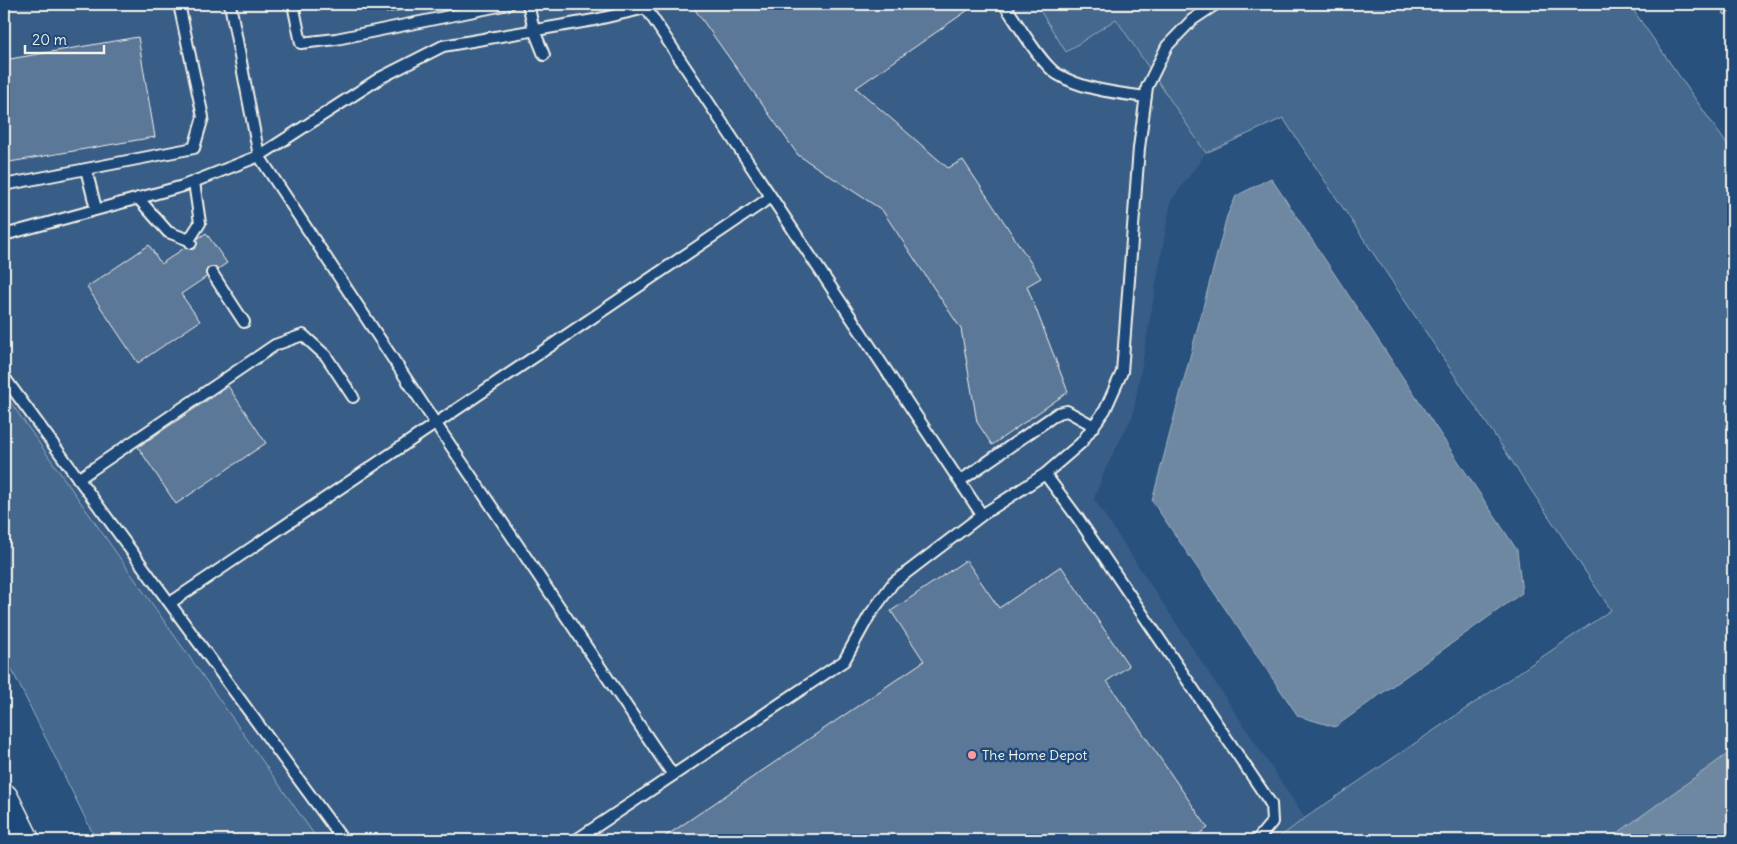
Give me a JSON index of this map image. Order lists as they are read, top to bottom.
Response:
{
  "places": ["The Home Depot"],
  "scale_bar": "20 m"
}
